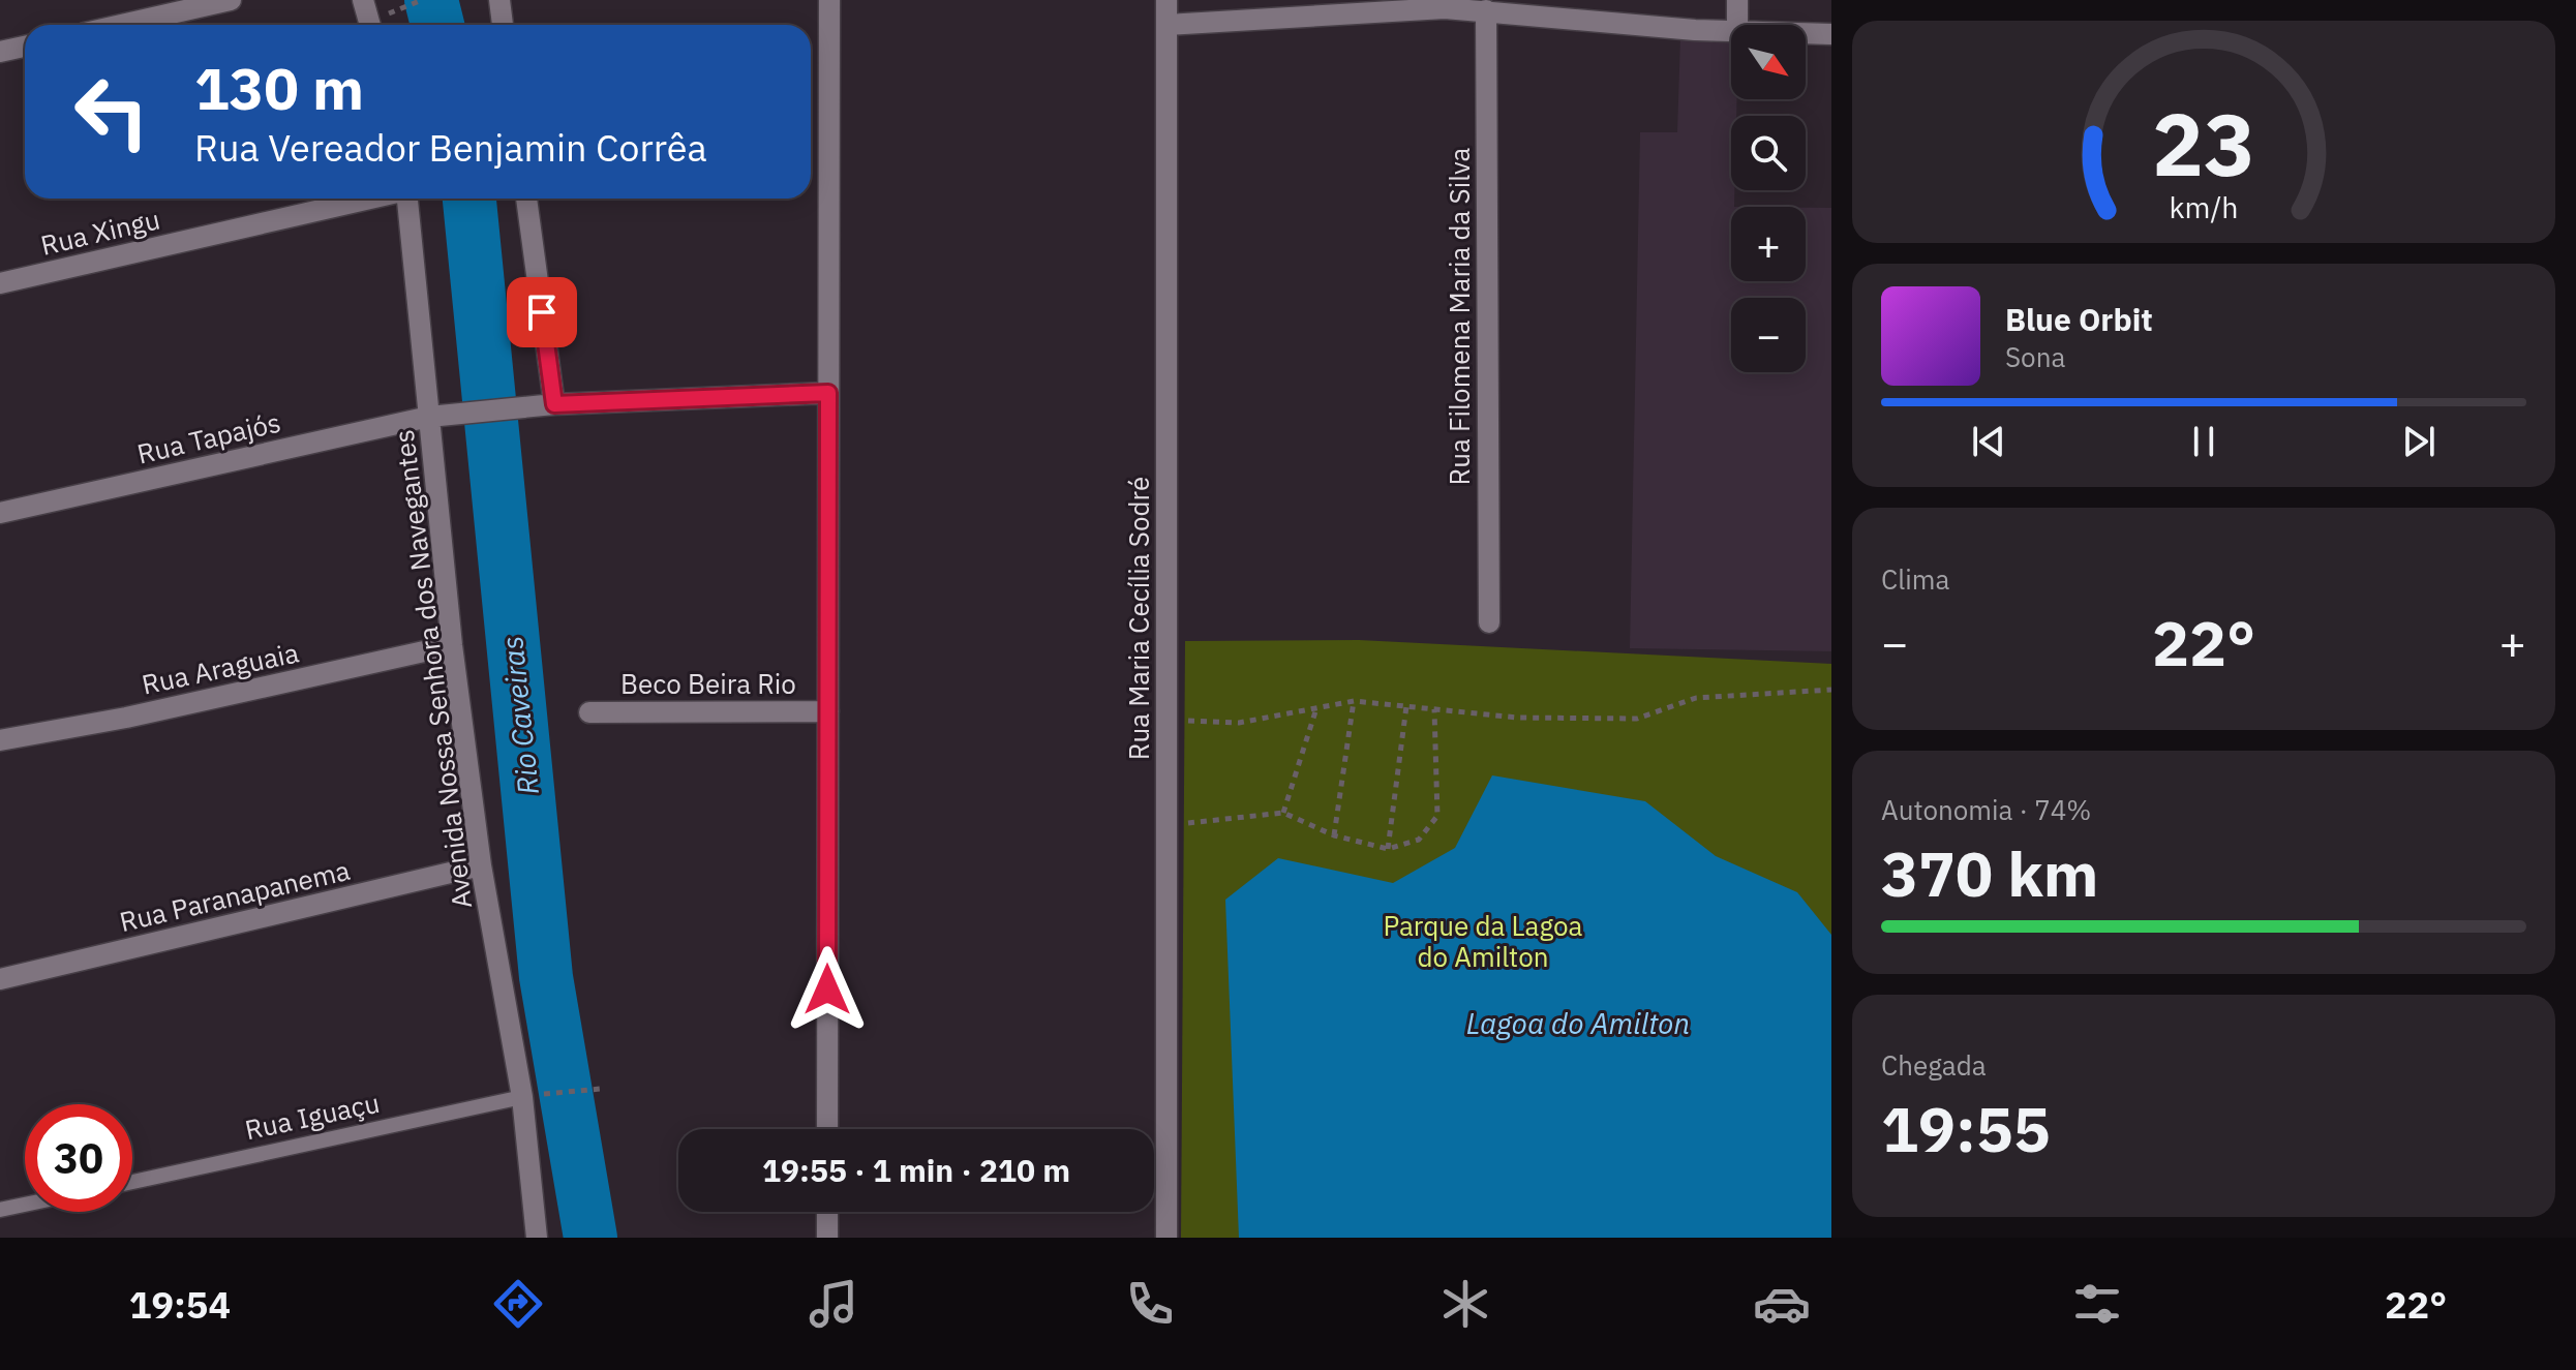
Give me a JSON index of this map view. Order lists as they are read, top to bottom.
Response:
{
  "streets": {
    "street": [
      "Rua Xingu",
      "Rua Filomena Maria da Silva",
      "Rua Tapajós",
      "Rua Maria Cecília Sodré",
      "Rua Araguaia",
      "Avenida Nossa Senhora dos Navegantes",
      "Beco Beira Rio",
      "Rua Paranapanema"
    ],
    "lane": ["Rua Iguaçu"]
  },
  "crossings": [
    ["Rua Tapajós", "Avenida Nossa Senhora dos Navegantes"],
    ["Rua Araguaia", "Avenida Nossa Senhora dos Navegantes"],
    ["Avenida Nossa Senhora dos Navegantes", "Rua Paranapanema"],
    ["Avenida Nossa Senhora dos Navegantes", "Rua Iguaçu"]
  ],
  "water": ["Rio Caveiras", "Lagoa do Amilton"],
  "parks": ["Parque da Lagoa do Amilton"],
  "north": "bottom right",
  "page": {
    "map_buttons": ["+", "−"],
    "turn": ["130 m", "Rua Vereador Benjamin Corrêa"],
    "song": ["Blue Orbit", "Sona"],
    "tile": [
      "Clima",
      ["Autonomia · 74%", "370 km"],
      ["Chegada", "19:55"]
    ],
    "heat": ["−", "22°", "+"],
    "limit": "30",
    "trip": "19:55 · 1 min · 210 m",
    "tabs": ["19:54", "22°"],
    "gauge": ["23", "km/h"]
  }
}
